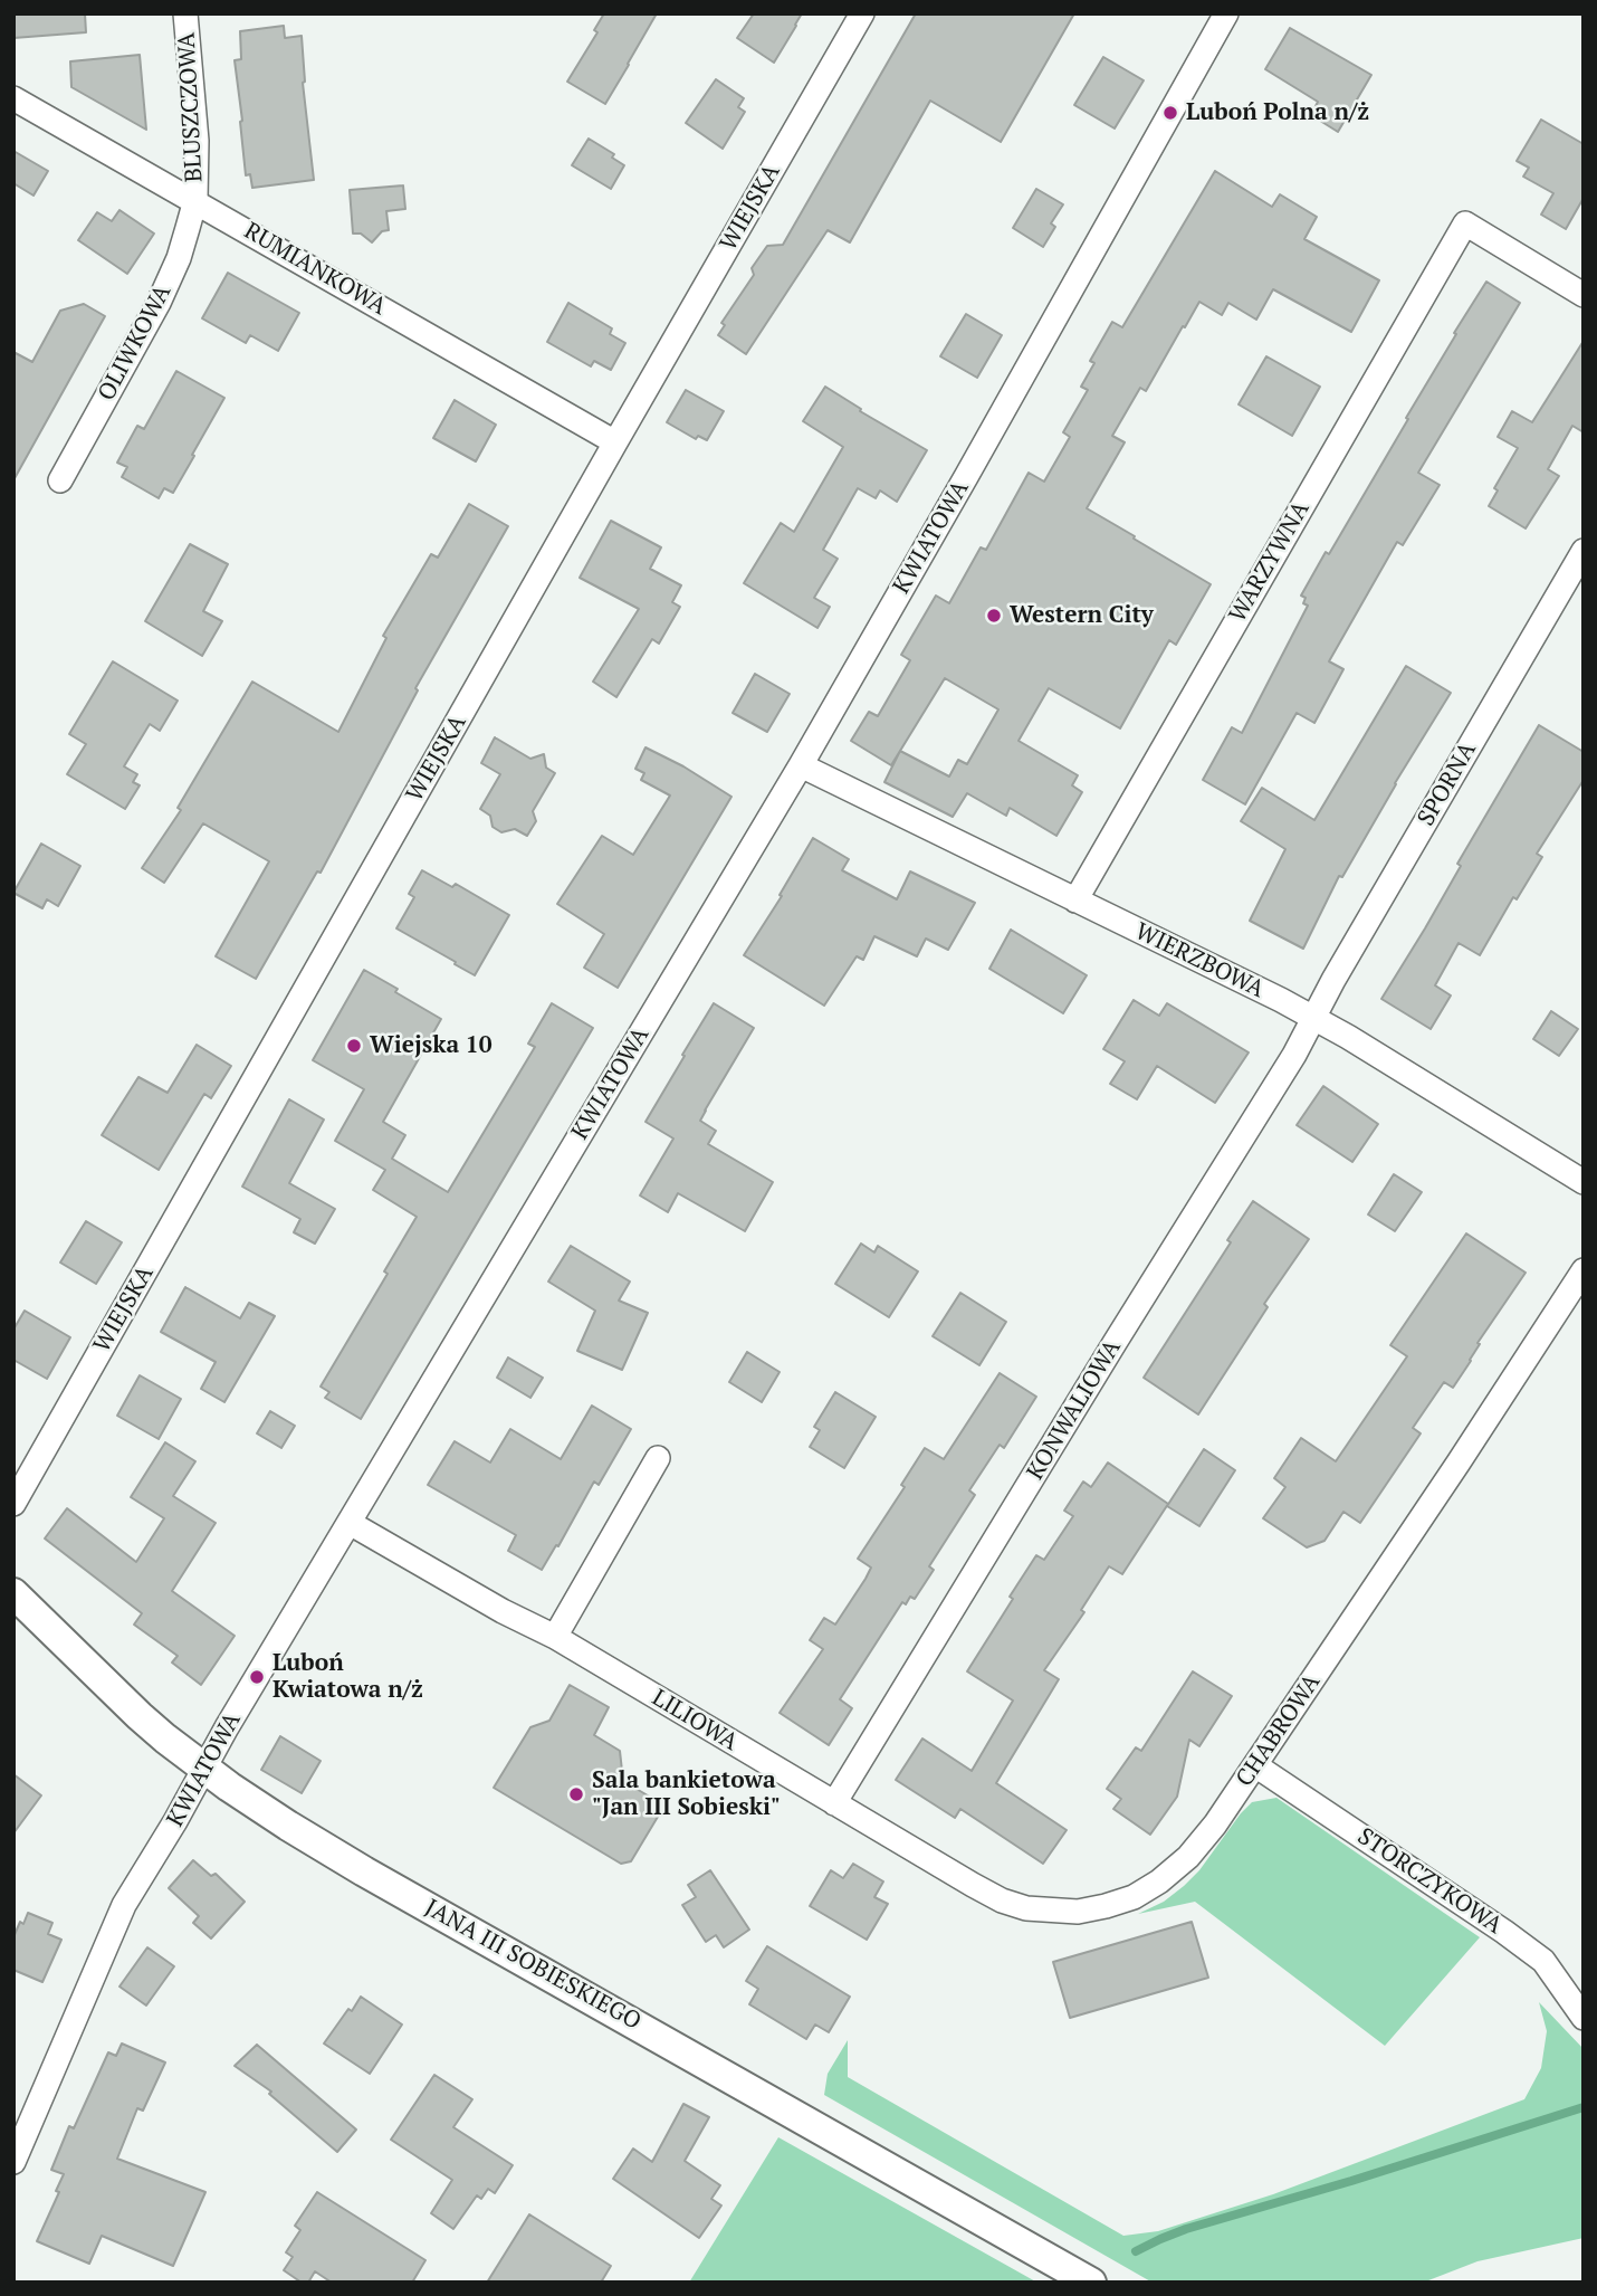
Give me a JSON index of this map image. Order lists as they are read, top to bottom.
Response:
{
  "streets": {
    "street": [
      "BLUSZCZOWA",
      "WIEJSKA",
      "RUMIANKOWA",
      "OLIWKOWA",
      "KWIATOWA",
      "WARZYWNA",
      "SPORNA",
      "WIERZBOWA",
      "KONWALIOWA",
      "LILIOWA",
      "CHABROWA",
      "STORCZYKOWA",
      "JANA III SOBIESKIEGO"
    ]
  },
  "crossings": [
    ["BLUSZCZOWA", "RUMIANKOWA"],
    ["BLUSZCZOWA", "OLIWKOWA"],
    ["WIEJSKA", "RUMIANKOWA"],
    ["RUMIANKOWA", "OLIWKOWA"],
    ["KWIATOWA", "WIERZBOWA"],
    ["KWIATOWA", "LILIOWA"],
    ["KWIATOWA", "JANA III SOBIESKIEGO"],
    ["WARZYWNA", "WIERZBOWA"],
    ["SPORNA", "WIERZBOWA"],
    ["SPORNA", "KONWALIOWA"],
    ["WIERZBOWA", "KONWALIOWA"],
    ["KONWALIOWA", "LILIOWA"],
    ["KONWALIOWA", "CHABROWA"],
    ["LILIOWA", "CHABROWA"],
    ["CHABROWA", "STORCZYKOWA"]
  ],
  "places": [
    "Luboń Polna n/ż",
    "Western City",
    "Wiejska 10",
    "Luboń Kwiatowa n/ż",
    "Sala bankietowa \"Jan III Sobieski\""
  ]
}
